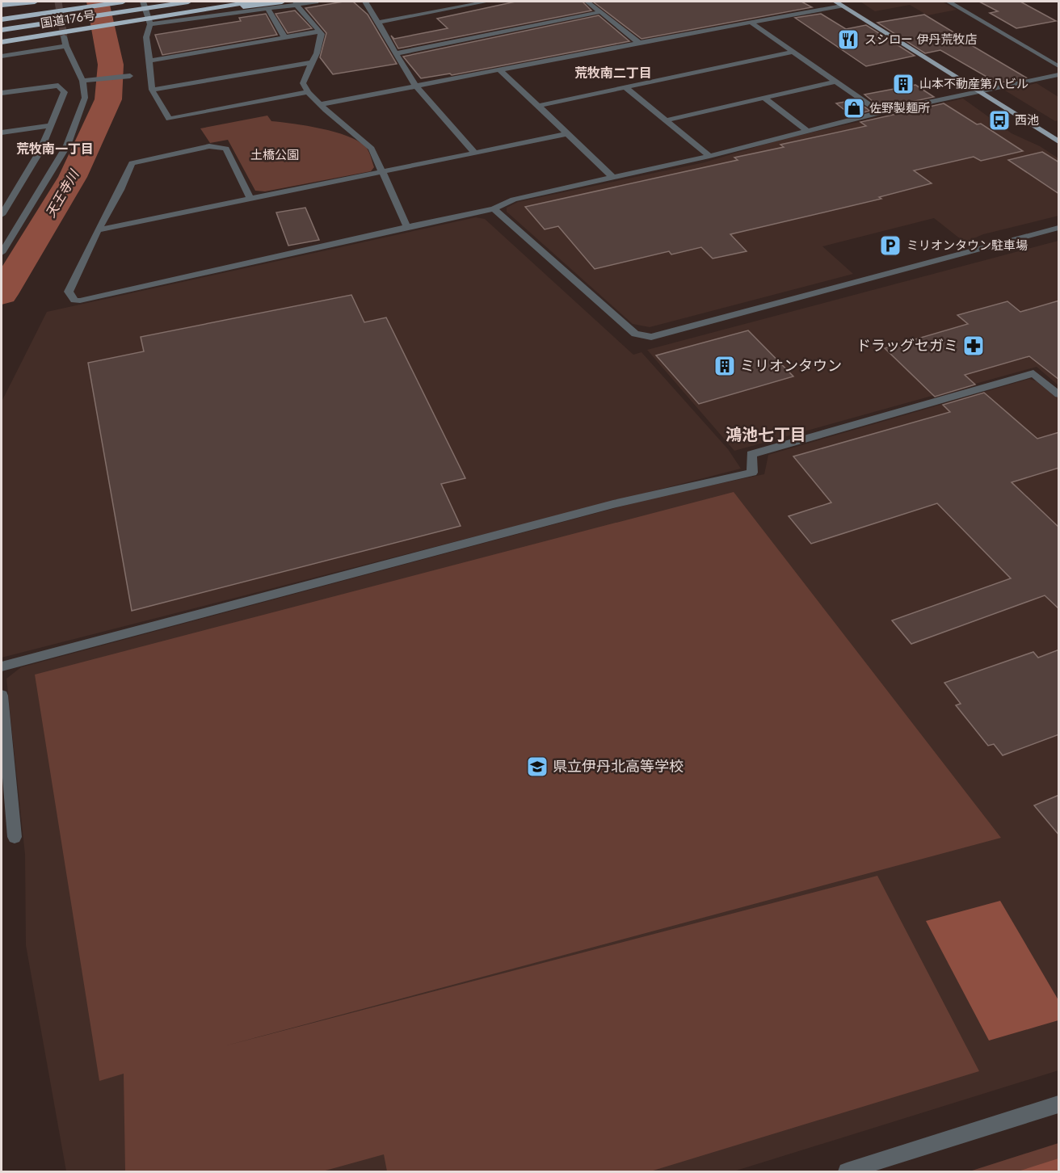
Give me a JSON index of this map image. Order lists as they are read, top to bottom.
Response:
{
  "streets": {
    "highway": ["国道176号"]
  },
  "districts": ["荒牧南二丁目", "荒牧南一丁目", "鴻池七丁目"],
  "water": ["天王寺川"],
  "parks": ["土橋公園"],
  "places": {
    "restaurant": ["スシロー 伊丹荒牧店"],
    "building": ["山本不動産第八ビル", "ミリオンタウン"],
    "shop": ["佐野製麺所"],
    "bus stop": ["西池"],
    "parking": ["ミリオンタウン駐車場"],
    "pharmacy": ["ドラッグセガミ"],
    "school or university": ["県立伊丹北高等学校"]
  }
}
